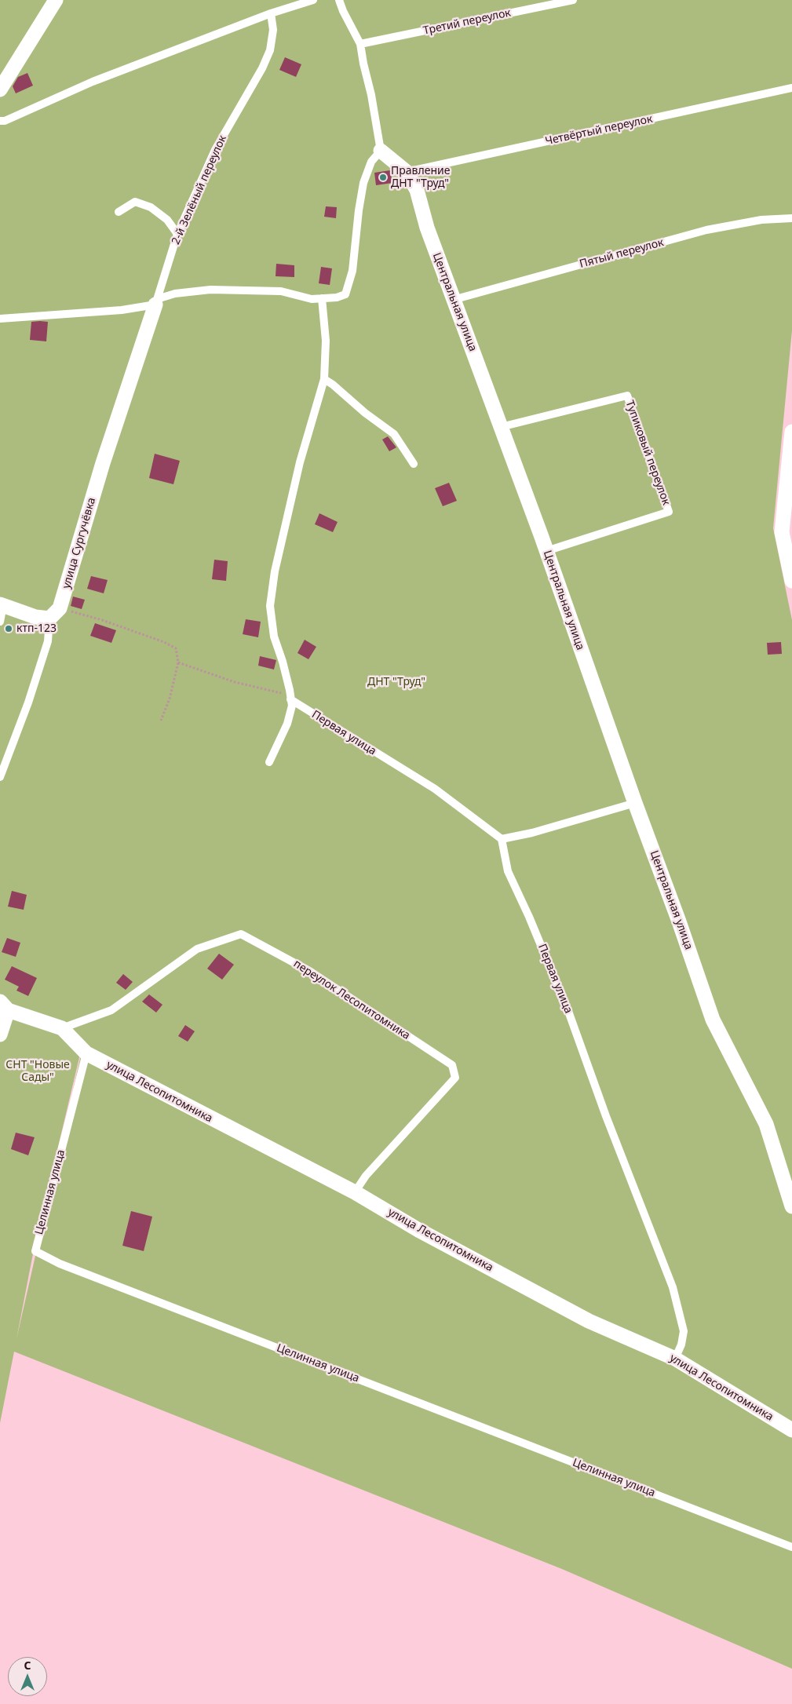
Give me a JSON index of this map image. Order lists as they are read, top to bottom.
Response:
{
  "streets": {
    "street": ["Центральная улица", "улица Сургучёвка", "улица Лесопитомника"],
    "lane": [
      "Третий переулок",
      "Четвёртый переулок",
      "2-й Зелёный переулок",
      "Пятый переулок",
      "Тупиковый переулок",
      "Первая улица",
      "переулок Лесопитомника",
      "Целинная улица"
    ]
  },
  "crossings": [
    ["Четвёртый переулок", "Центральная улица"],
    ["2-й Зелёный переулок", "улица Сургучёвка"],
    ["Пятый переулок", "Центральная улица"],
    ["Центральная улица", "Тупиковый переулок"],
    ["Первая улица", "улица Лесопитомника"],
    ["переулок Лесопитомника", "улица Лесопитомника"],
    ["улица Лесопитомника", "Целинная улица"]
  ],
  "parks": ["ДНТ \"Труд\"", "СНТ \"Новые Сады\""],
  "places": ["Правление ДНТ \"Труд\"", "ктп-123"],
  "north": "top"
}
